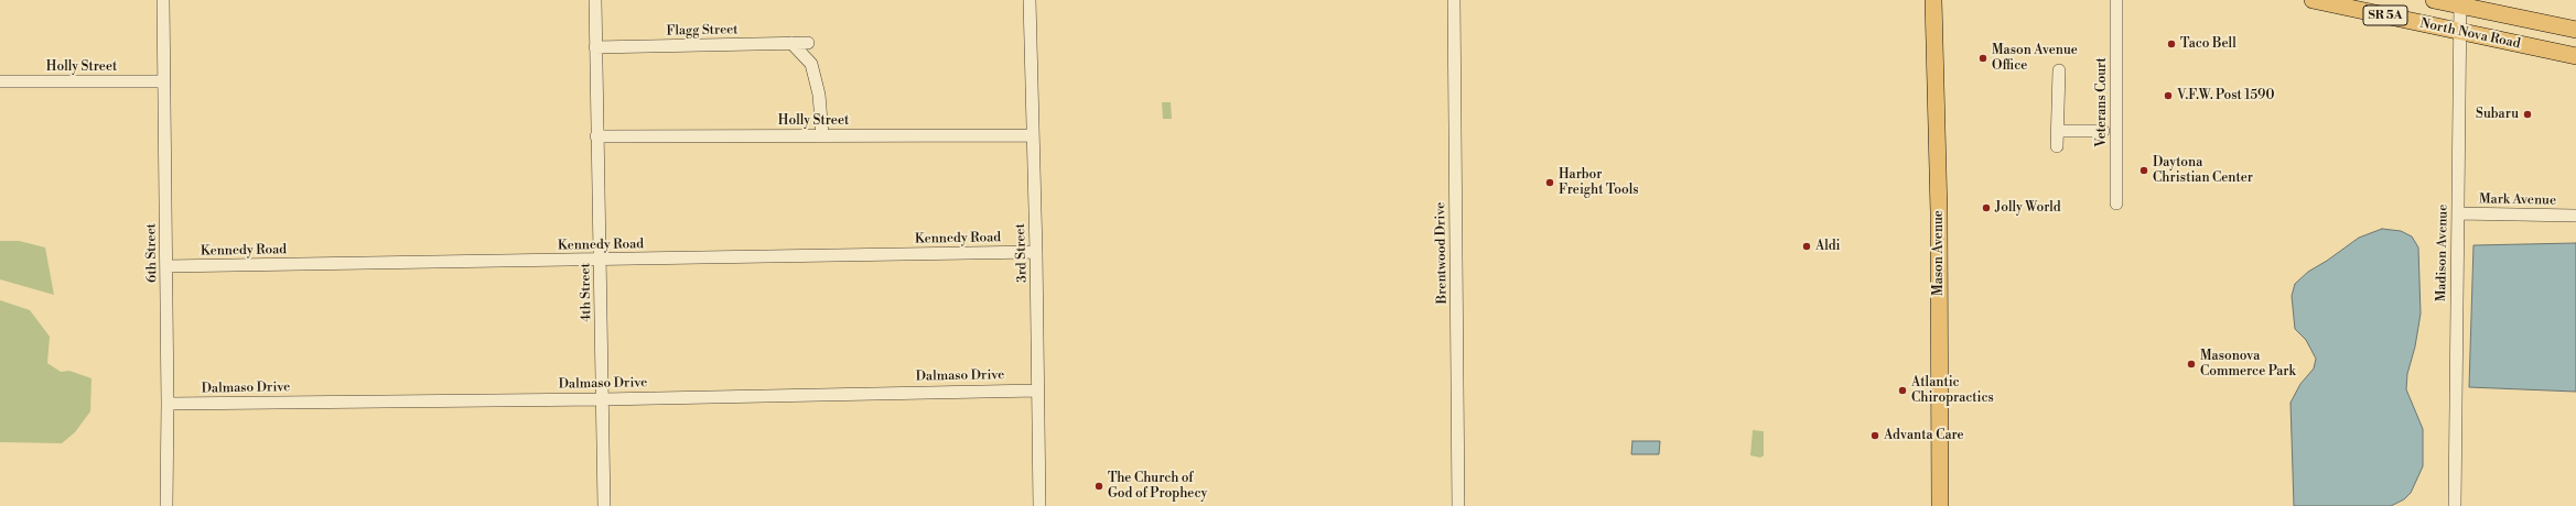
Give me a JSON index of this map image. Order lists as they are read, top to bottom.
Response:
{
  "streets": {
    "main road": ["SR 5A", "North Nova Road", "Mason Avenue"],
    "street": [
      "Flagg Street",
      "Holly Street",
      "Veterans Court",
      "Mark Avenue",
      "Kennedy Road",
      "6th Street",
      "3rd Street",
      "Brentwood Drive",
      "Madison Avenue",
      "4th Street",
      "Dalmaso Drive"
    ]
  },
  "crossings": [
    ["Flagg Street", "4th Street"],
    ["North Nova Road", "Madison Avenue"],
    ["Holly Street", "6th Street"],
    ["Holly Street", "3rd Street"],
    ["Holly Street", "4th Street"],
    ["Mark Avenue", "Madison Avenue"],
    ["Kennedy Road", "6th Street"],
    ["Kennedy Road", "3rd Street"],
    ["Kennedy Road", "4th Street"],
    ["6th Street", "Dalmaso Drive"],
    ["3rd Street", "Dalmaso Drive"],
    ["4th Street", "Dalmaso Drive"]
  ],
  "places": [
    "Taco Bell",
    "Mason Avenue Office",
    "V.F.W. Post 1590",
    "Subaru",
    "Daytona Christian Center",
    "Harbor Freight Tools",
    "Jolly World",
    "Aldi",
    "Masonova Commerce Park",
    "Atlantic Chiropractics",
    "Advanta Care",
    "The Church of God of Prophecy"
  ]
}
